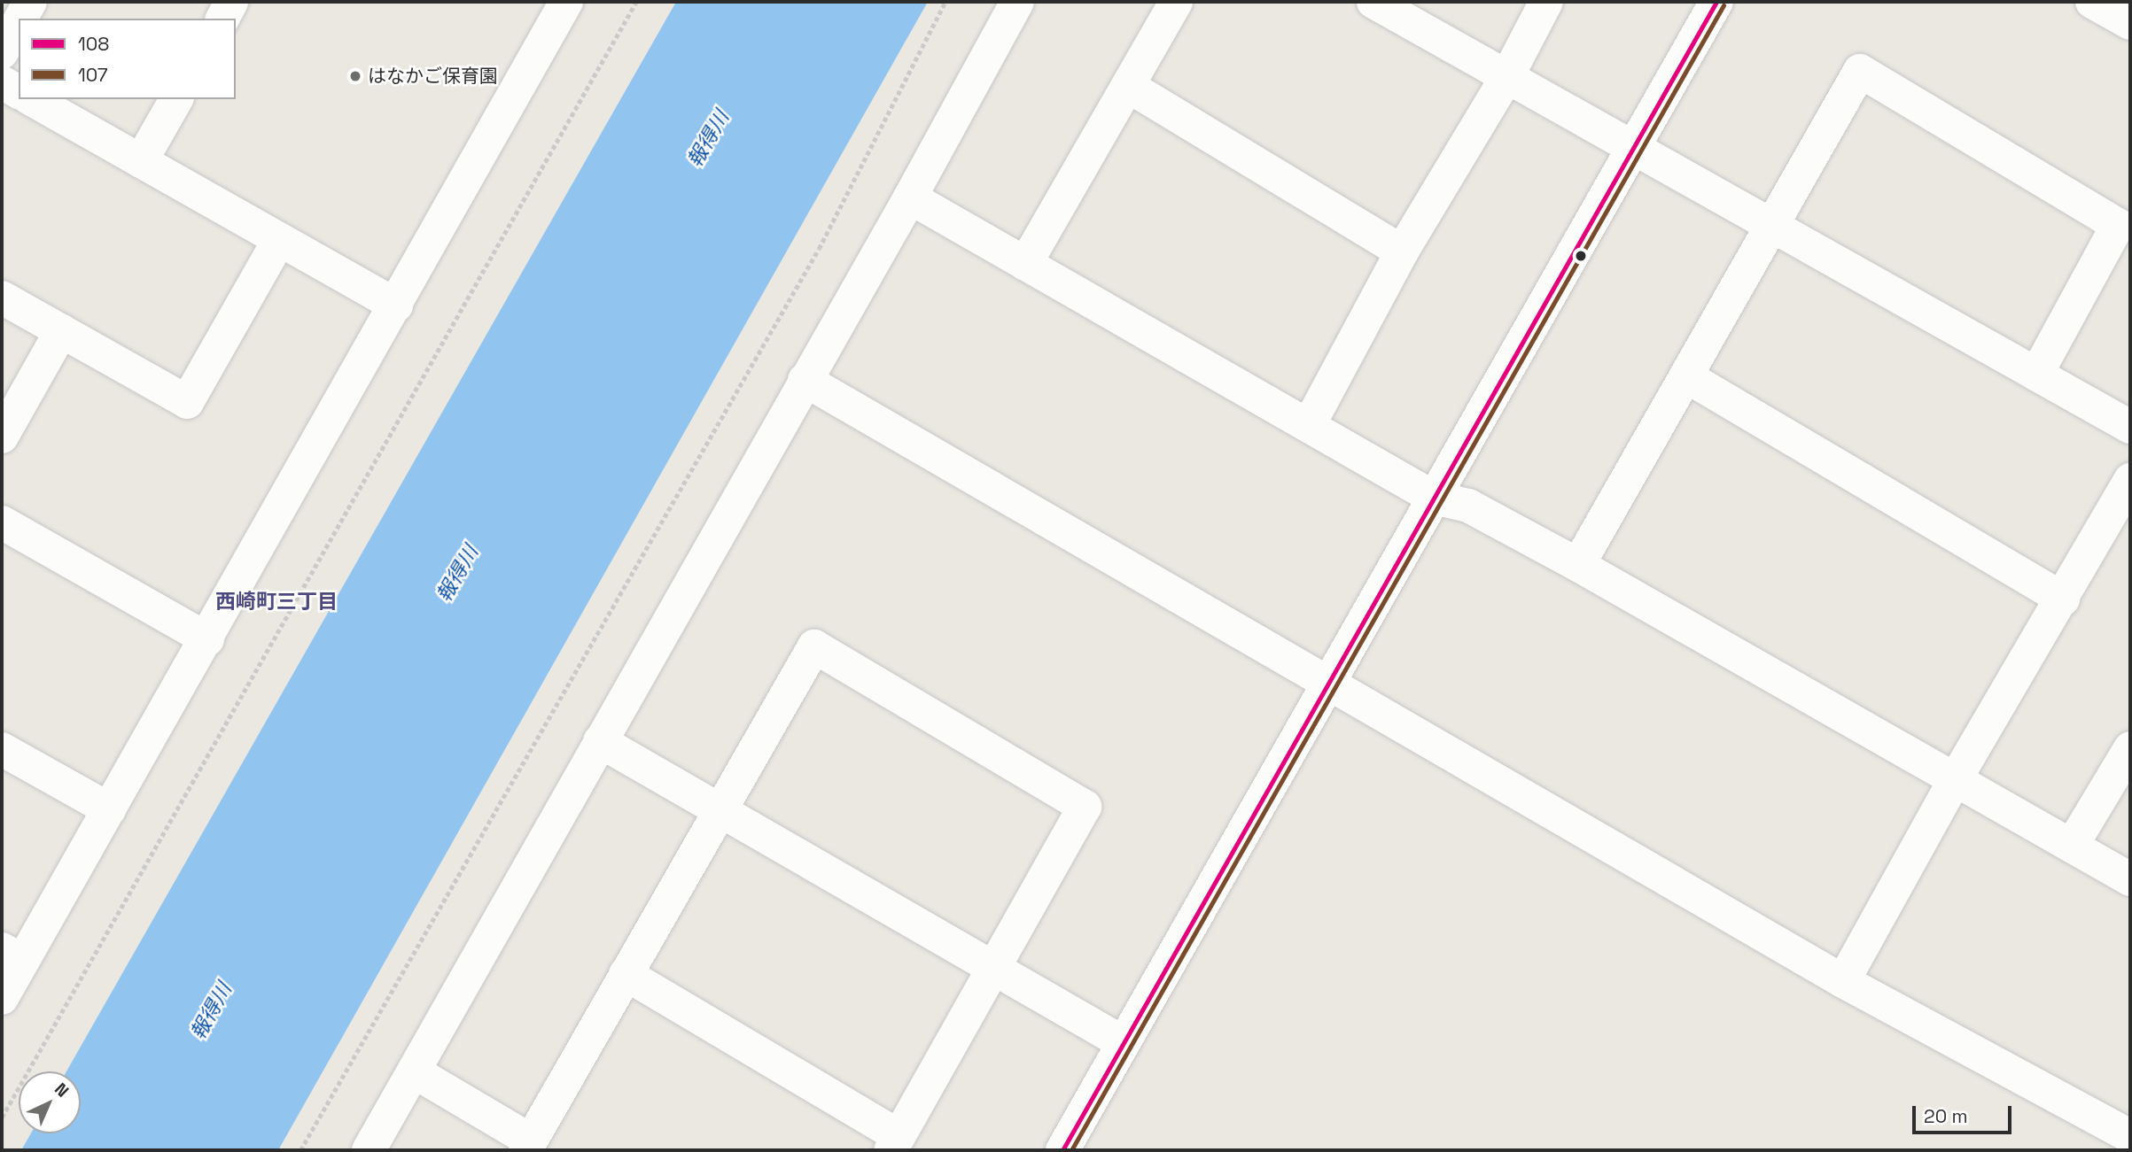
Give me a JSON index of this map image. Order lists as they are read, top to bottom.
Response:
{
  "districts": ["西崎町三丁目"],
  "water": ["報得川"],
  "places": ["はなかご保育園"],
  "lines": ["transit line 108", "transit line 107"],
  "legend": ["108", "107"],
  "scale_bar": "20 m",
  "north": "top right"
}
